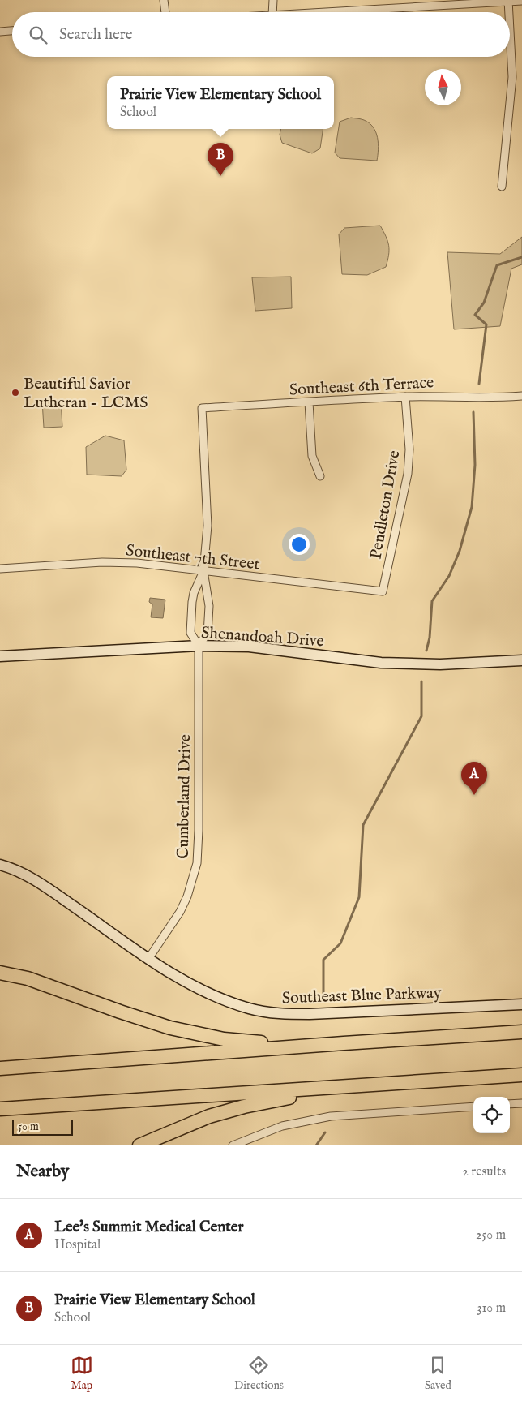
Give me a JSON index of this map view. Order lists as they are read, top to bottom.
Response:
{
  "streets": {
    "street": [
      "Southeast 6th Terrace",
      "Pendleton Drive",
      "Southeast 7th Street",
      "Shenandoah Drive",
      "Cumberland Drive",
      "Southeast Blue Parkway"
    ]
  },
  "crossings": [
    ["Southeast 6th Terrace", "Pendleton Drive"],
    ["Southeast 6th Terrace", "Cumberland Drive"],
    ["Pendleton Drive", "Southeast 7th Street"],
    ["Southeast 7th Street", "Cumberland Drive"],
    ["Shenandoah Drive", "Cumberland Drive"],
    ["Cumberland Drive", "Southeast Blue Parkway"]
  ],
  "places": ["Beautiful Savior Lutheran - LCMS"],
  "scale_bar": "50 m",
  "north": "top",
  "page": {
    "search": "Search here",
    "popup": ["Prairie View Elementary School", "School"],
    "pins": ["B", "A"],
    "scale": "50 m",
    "heading": ["Nearby", "2 results"],
    "list": [
      {
        "mark": "A",
        "name": "Lee's Summit Medical Center",
        "note": "Hospital",
        "value": "250 m"
      },
      {
        "mark": "B",
        "name": "Prairie View Elementary School",
        "note": "School",
        "value": "310 m"
      }
    ],
    "nav": ["Map", "Directions", "Saved"]
  }
}
